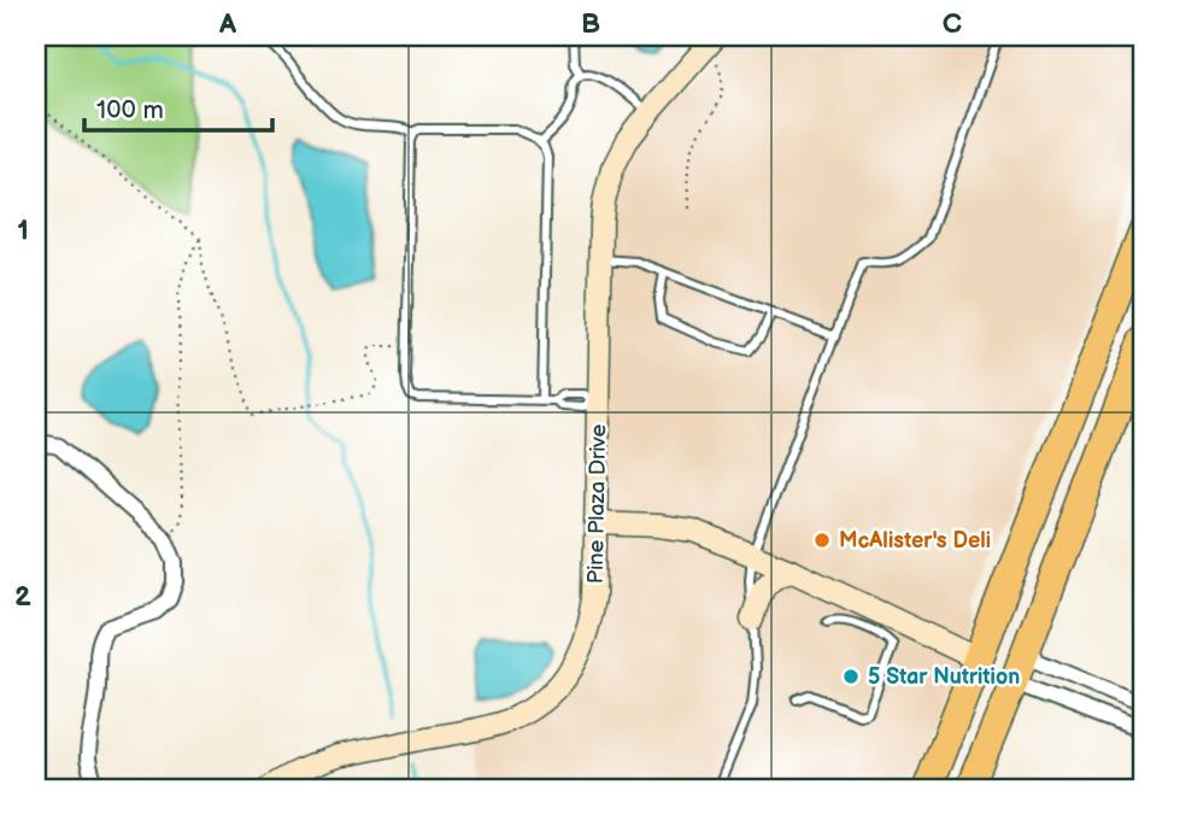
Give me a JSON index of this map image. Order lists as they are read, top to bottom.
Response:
{
  "streets": {
    "street": ["Pine Plaza Drive"]
  },
  "places": ["McAlister's Deli", "5 Star Nutrition"],
  "scale_bar": "100 m",
  "grid": {
    "columns": ["A", "B", "C"],
    "rows": ["1", "2"]
  }
}
